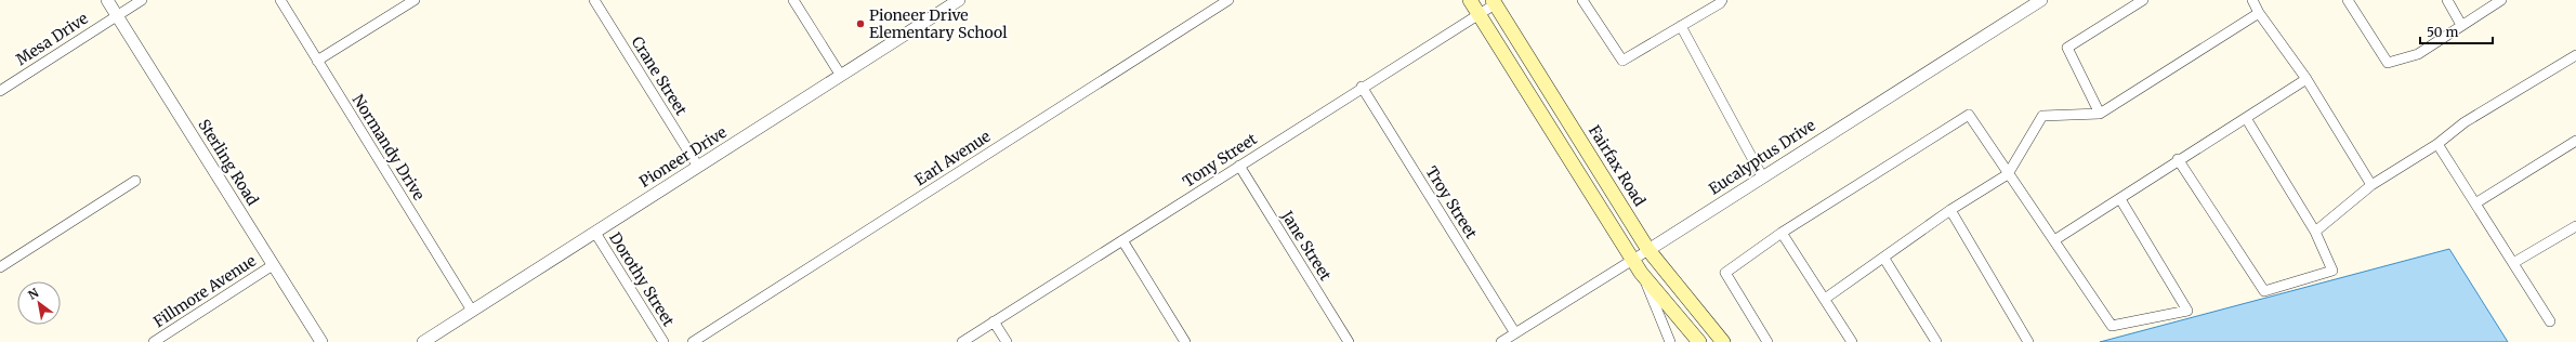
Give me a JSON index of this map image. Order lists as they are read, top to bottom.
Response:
{
  "streets": {
    "main road": ["Fairfax Road"],
    "street": [
      "Mesa Drive",
      "Crane Street",
      "Normandy Drive",
      "Pioneer Drive",
      "Eucalyptus Drive",
      "Earl Avenue",
      "Tony Street",
      "Sterling Road",
      "Troy Street",
      "Jane Street",
      "Dorothy Street",
      "Fillmore Avenue"
    ]
  },
  "crossings": [
    ["Mesa Drive", "Sterling Road"],
    ["Crane Street", "Pioneer Drive"],
    ["Normandy Drive", "Pioneer Drive"],
    ["Pioneer Drive", "Dorothy Street"],
    ["Eucalyptus Drive", "Fairfax Road"],
    ["Eucalyptus Drive", "Troy Street"],
    ["Tony Street", "Fairfax Road"],
    ["Tony Street", "Troy Street"],
    ["Tony Street", "Jane Street"],
    ["Sterling Road", "Fillmore Avenue"]
  ],
  "places": ["Pioneer Drive Elementary School"],
  "scale_bar": "50 m",
  "north": "top left"
}
